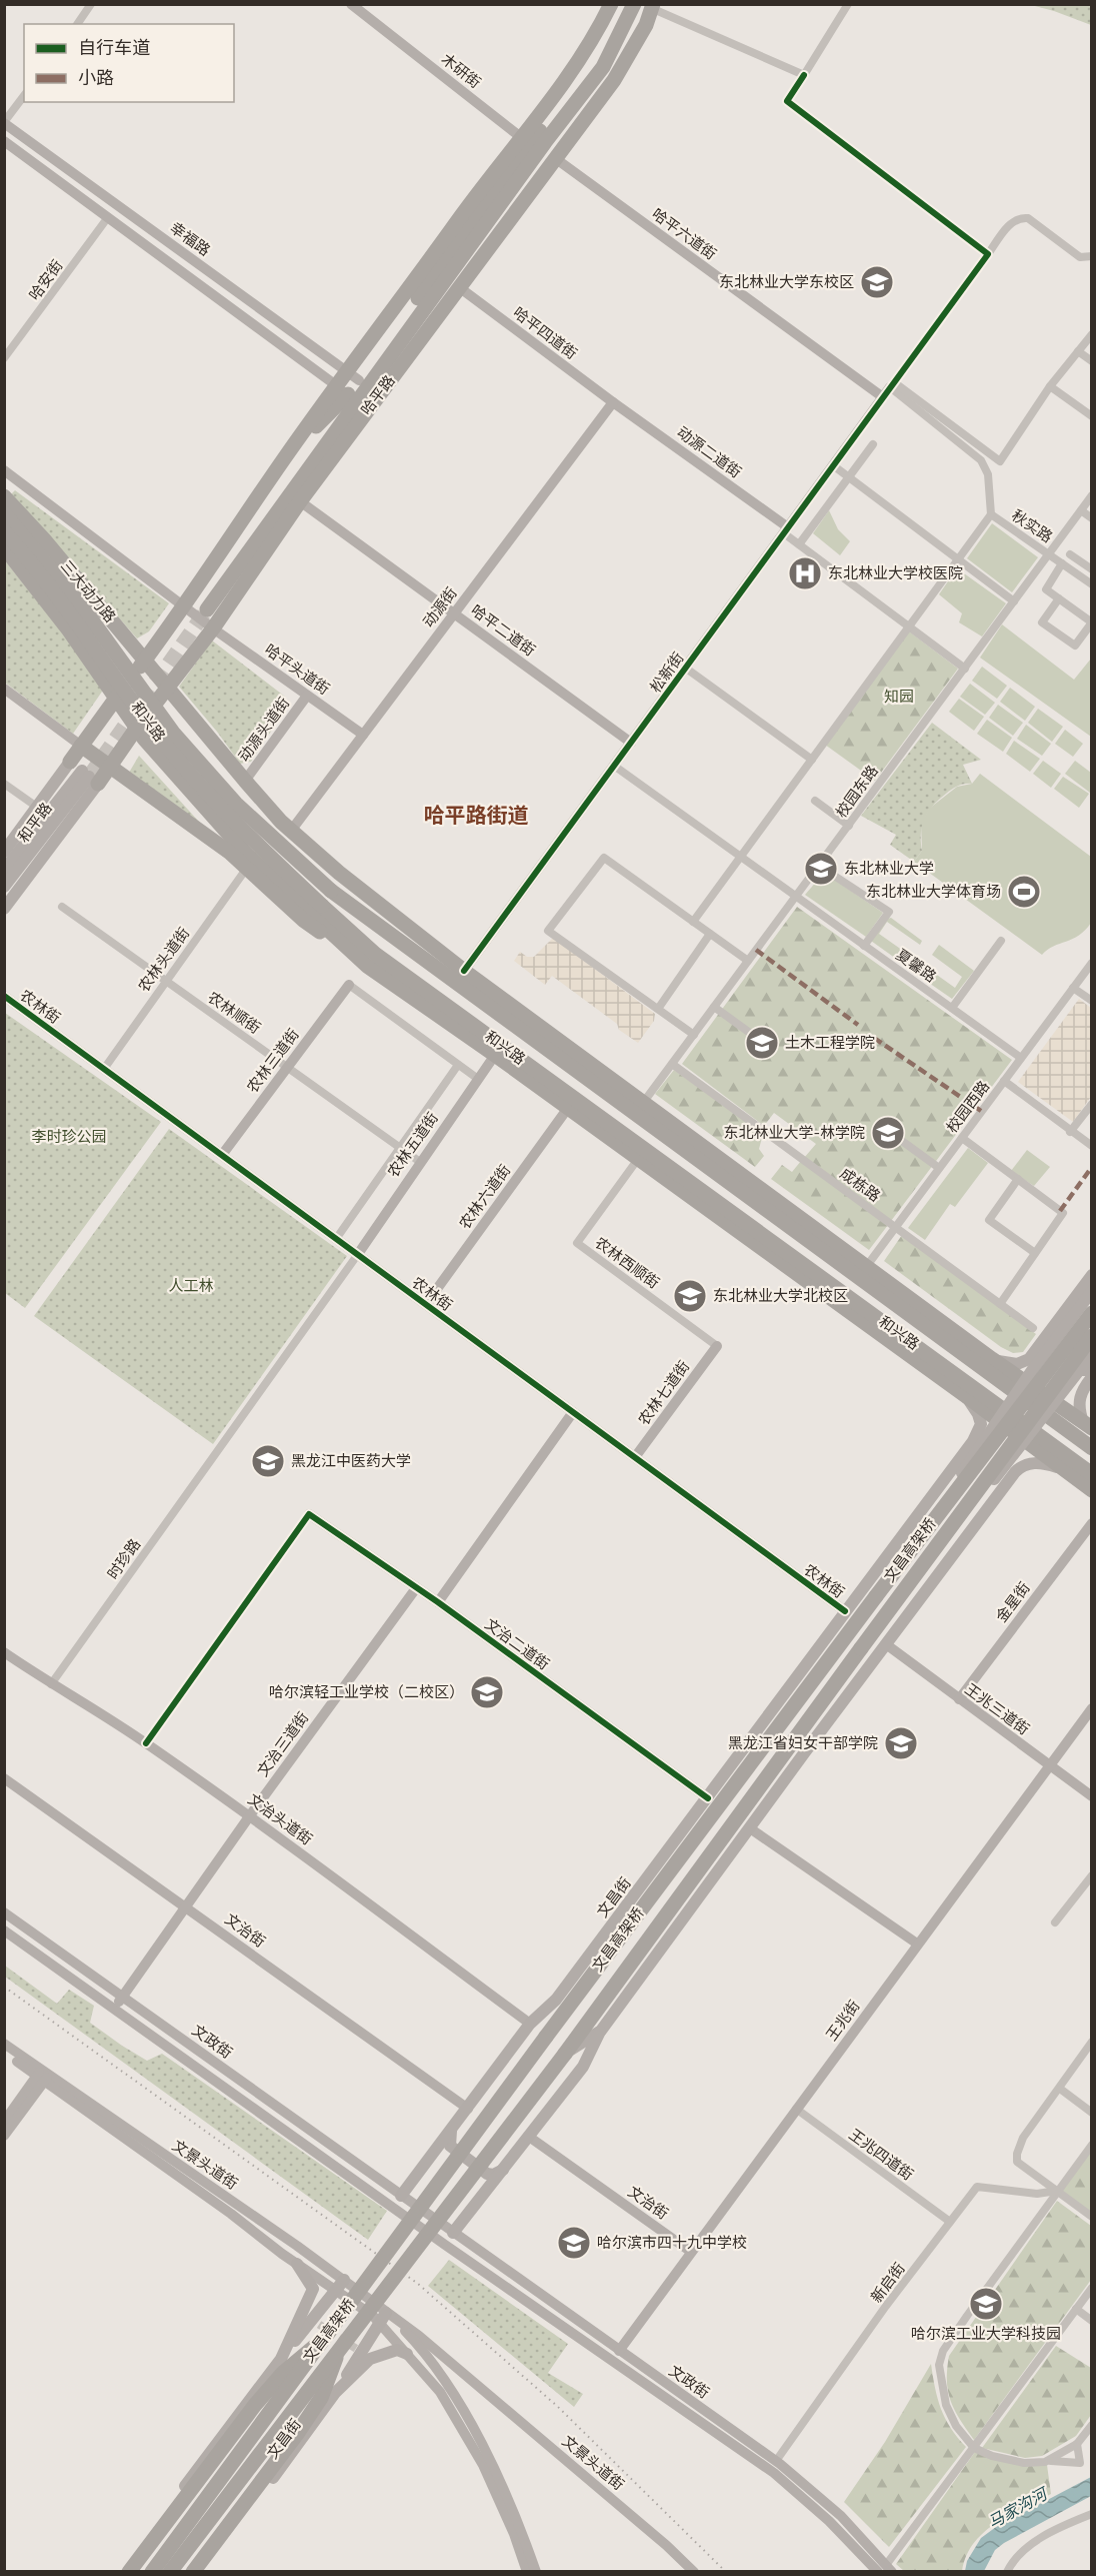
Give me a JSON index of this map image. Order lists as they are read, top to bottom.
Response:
{
  "streets": {
    "highway": [
      "哈平路",
      "三大动力路",
      "和兴路",
      "文昌高架桥"
    ],
    "main road": ["和平路", "文昌街"],
    "street": [
      "木研街",
      "哈平六道街",
      "幸福路",
      "哈安街",
      "哈平四道街",
      "动源二道街",
      "秋实路",
      "动源街",
      "哈平二道街",
      "哈平头道街",
      "松新街",
      "动源头道街",
      "校园东路",
      "农林头道街",
      "夏馨路",
      "农林街",
      "农林顺街",
      "农林三道街",
      "校园西路",
      "农林五道街",
      "成栋路",
      "农林六道街",
      "农林西顺街",
      "农林七道街",
      "时珍路",
      "金星街",
      "文治二道街",
      "王兆三道街",
      "文治三道街",
      "文治头道街",
      "文治街",
      "王兆街",
      "文政街",
      "王兆四道街",
      "文景头道街",
      "新启街"
    ]
  },
  "crossings": [
    ["木研街", "哈平六道街"],
    ["木研街", "哈平路"],
    ["哈平六道街", "哈平路"],
    ["哈平六道街", "松新街"],
    ["幸福路", "哈安街"],
    ["幸福路", "哈平路"],
    ["哈平四道街", "哈平路"],
    ["哈平四道街", "动源二道街"],
    ["哈平四道街", "动源街"],
    ["哈平路", "三大动力路"],
    ["哈平路", "哈平二道街"],
    ["哈平路", "哈平头道街"],
    ["哈平路", "和兴路"],
    ["哈平路", "和平路"],
    ["动源二道街", "动源街"],
    ["动源二道街", "松新街"],
    ["秋实路", "松新街"],
    ["秋实路", "校园东路"],
    ["动源街", "哈平二道街"],
    ["动源街", "哈平头道街"],
    ["哈平二道街", "松新街"],
    ["哈平头道街", "动源头道街"],
    ["松新街", "夏馨路"],
    ["和兴路", "农林头道街"],
    ["和兴路", "农林五道街"],
    ["和兴路", "农林六道街"],
    ["和兴路", "农林西顺街"],
    ["和兴路", "文昌街"],
    ["校园东路", "夏馨路"],
    ["校园东路", "成栋路"],
    ["农林头道街", "农林街"],
    ["农林头道街", "农林顺街"],
    ["夏馨路", "校园西路"],
    ["农林街", "农林三道街"],
    ["农林街", "农林五道街"],
    ["农林街", "农林六道街"],
    ["农林街", "农林七道街"],
    ["农林街", "时珍路"],
    ["农林街", "文昌街"],
    ["农林顺街", "农林三道街"],
    ["农林顺街", "农林五道街"],
    ["校园西路", "成栋路"],
    ["农林五道街", "时珍路"],
    ["农林西顺街", "农林七道街"],
    ["时珍路", "文治头道街"],
    ["金星街", "王兆三道街"],
    ["文治二道街", "文治三道街"],
    ["文治二道街", "文昌街"],
    ["王兆三道街", "王兆街"],
    ["文治三道街", "文治头道街"],
    ["文治三道街", "文治街"],
    ["文治三道街", "文政街"],
    ["文治头道街", "文昌街"],
    ["文昌街", "文治街"],
    ["文昌街", "文政街"],
    ["文昌街", "文景头道街"],
    ["文治街", "王兆街"],
    ["王兆街", "文政街"],
    ["王兆街", "王兆四道街"],
    ["文政街", "新启街"],
    ["王兆四道街", "新启街"]
  ],
  "districts": ["哈平路街道"],
  "water": ["马家沟河"],
  "parks": ["知园", "李时珍公园", "人工林"],
  "places": {
    "school or university": [
      "东北林业大学东校区",
      "东北林业大学",
      "土木工程学院",
      "东北林业大学-林学院",
      "东北林业大学北校区",
      "黑龙江中医药大学",
      "哈尔滨轻工业学校（二校区）",
      "黑龙江省妇女干部学院",
      "哈尔滨市四十九中学校",
      "哈尔滨工业大学科技园"
    ],
    "hospital": ["东北林业大学校医院"],
    "sports": ["东北林业大学体育场"]
  },
  "legend": ["自行车道", "小路"]
}
